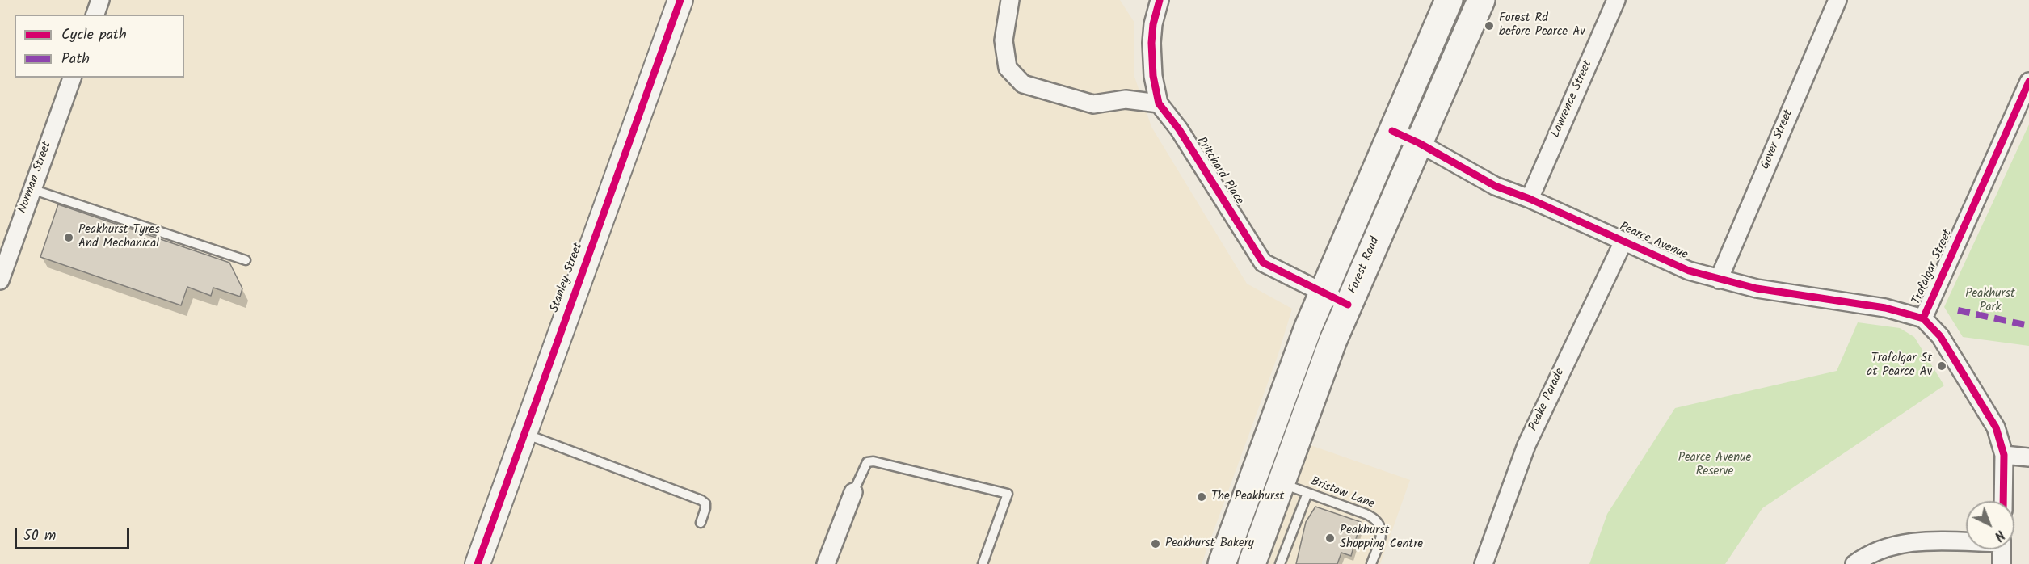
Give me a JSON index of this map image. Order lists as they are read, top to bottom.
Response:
{
  "streets": {
    "main road": ["Forest Road"],
    "street": [
      "Lawrence Street",
      "Gover Street",
      "Pritchard Place",
      "Norman Street",
      "Pearce Avenue",
      "Trafalgar Street",
      "Stanley Street",
      "Peake Parade"
    ],
    "lane": ["Bristow Lane"]
  },
  "crossings": [
    ["Lawrence Street", "Pearce Avenue"],
    ["Gover Street", "Pearce Avenue"],
    ["Pritchard Place", "Forest Road"],
    ["Pearce Avenue", "Forest Road"],
    ["Pearce Avenue", "Trafalgar Street"],
    ["Pearce Avenue", "Peake Parade"],
    ["Forest Road", "Bristow Lane"]
  ],
  "parks": ["Peakhurst Park", "Pearce Avenue Reserve"],
  "places": [
    "Forest Rd before Pearce Av",
    "Peakhurst Tyres And Mechanical",
    "Trafalgar St at Pearce Av",
    "The Peakhurst",
    "Peakhurst Shopping Centre",
    "Peakhurst Bakery"
  ],
  "legend": ["Cycle path", "Path"],
  "scale_bar": "50 m",
  "north": "bottom right"
}
